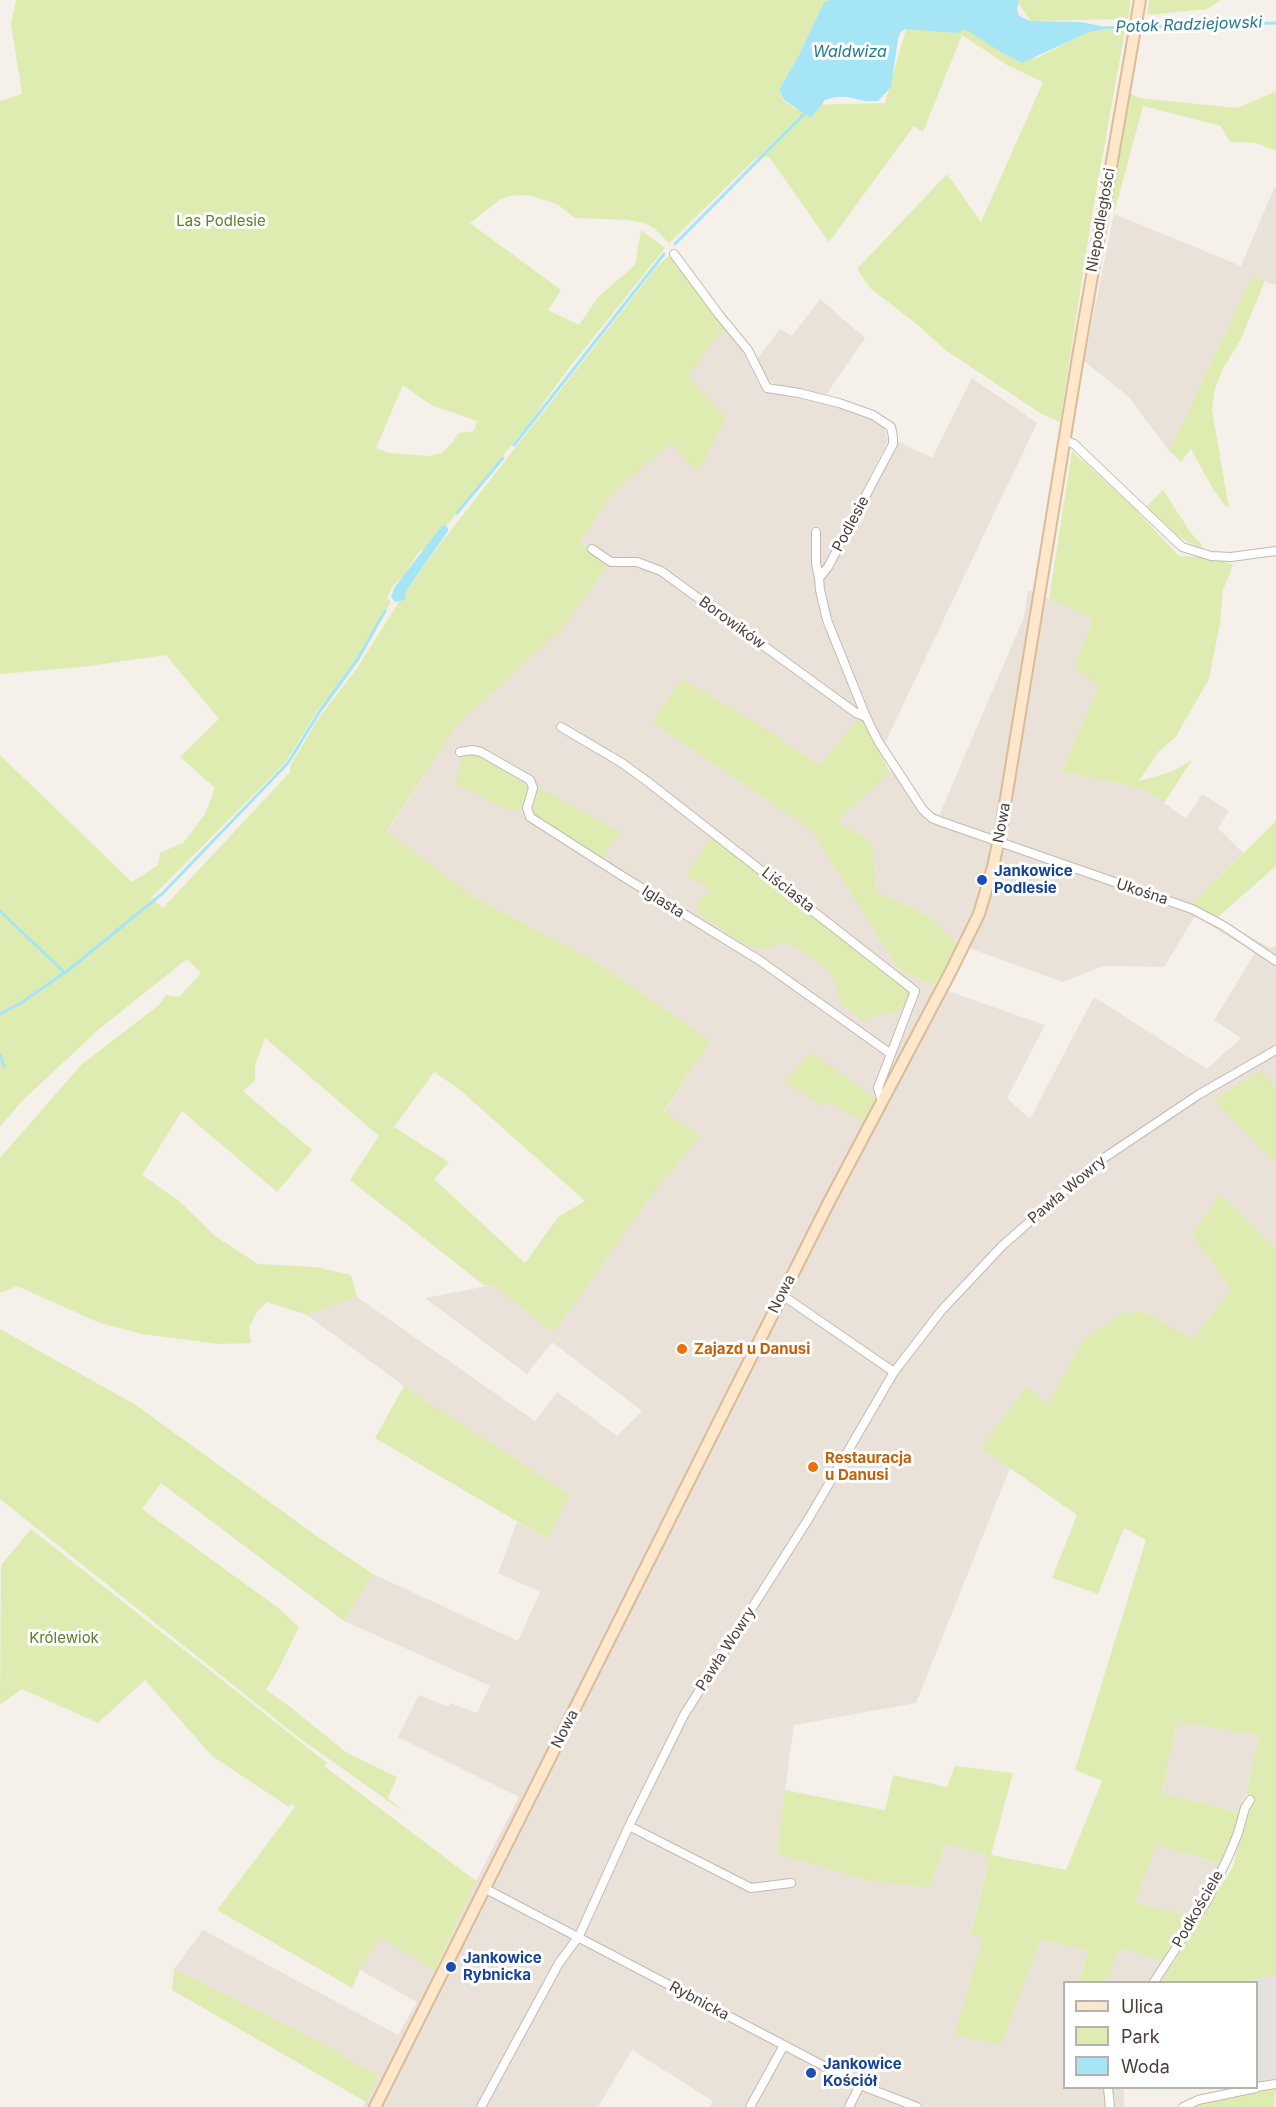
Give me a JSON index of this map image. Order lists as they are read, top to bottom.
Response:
{
  "streets": {
    "street": [
      "Niepodległości",
      "Podlesie",
      "Borowików",
      "Nowa",
      "Liściasta",
      "Ukośna",
      "Iglasta",
      "Pawła Wowry",
      "Podkościele",
      "Rybnicka"
    ]
  },
  "crossings": [
    ["Niepodległości", "Nowa"],
    ["Nowa", "Liściasta"],
    ["Nowa", "Ukośna"],
    ["Nowa", "Rybnicka"],
    ["Liściasta", "Iglasta"],
    ["Pawła Wowry", "Rybnicka"]
  ],
  "water": ["Potok Radziejowski", "Waldwiza"],
  "parks": ["Las Podlesie", "Królewiok"],
  "places": [
    "Jankowice Podlesie",
    "Zajazd u Danusi",
    "Restauracja u Danusi",
    "Jankowice Rybnicka",
    "Jankowice Kościół"
  ],
  "legend": ["Ulica", "Park", "Woda"]
}
